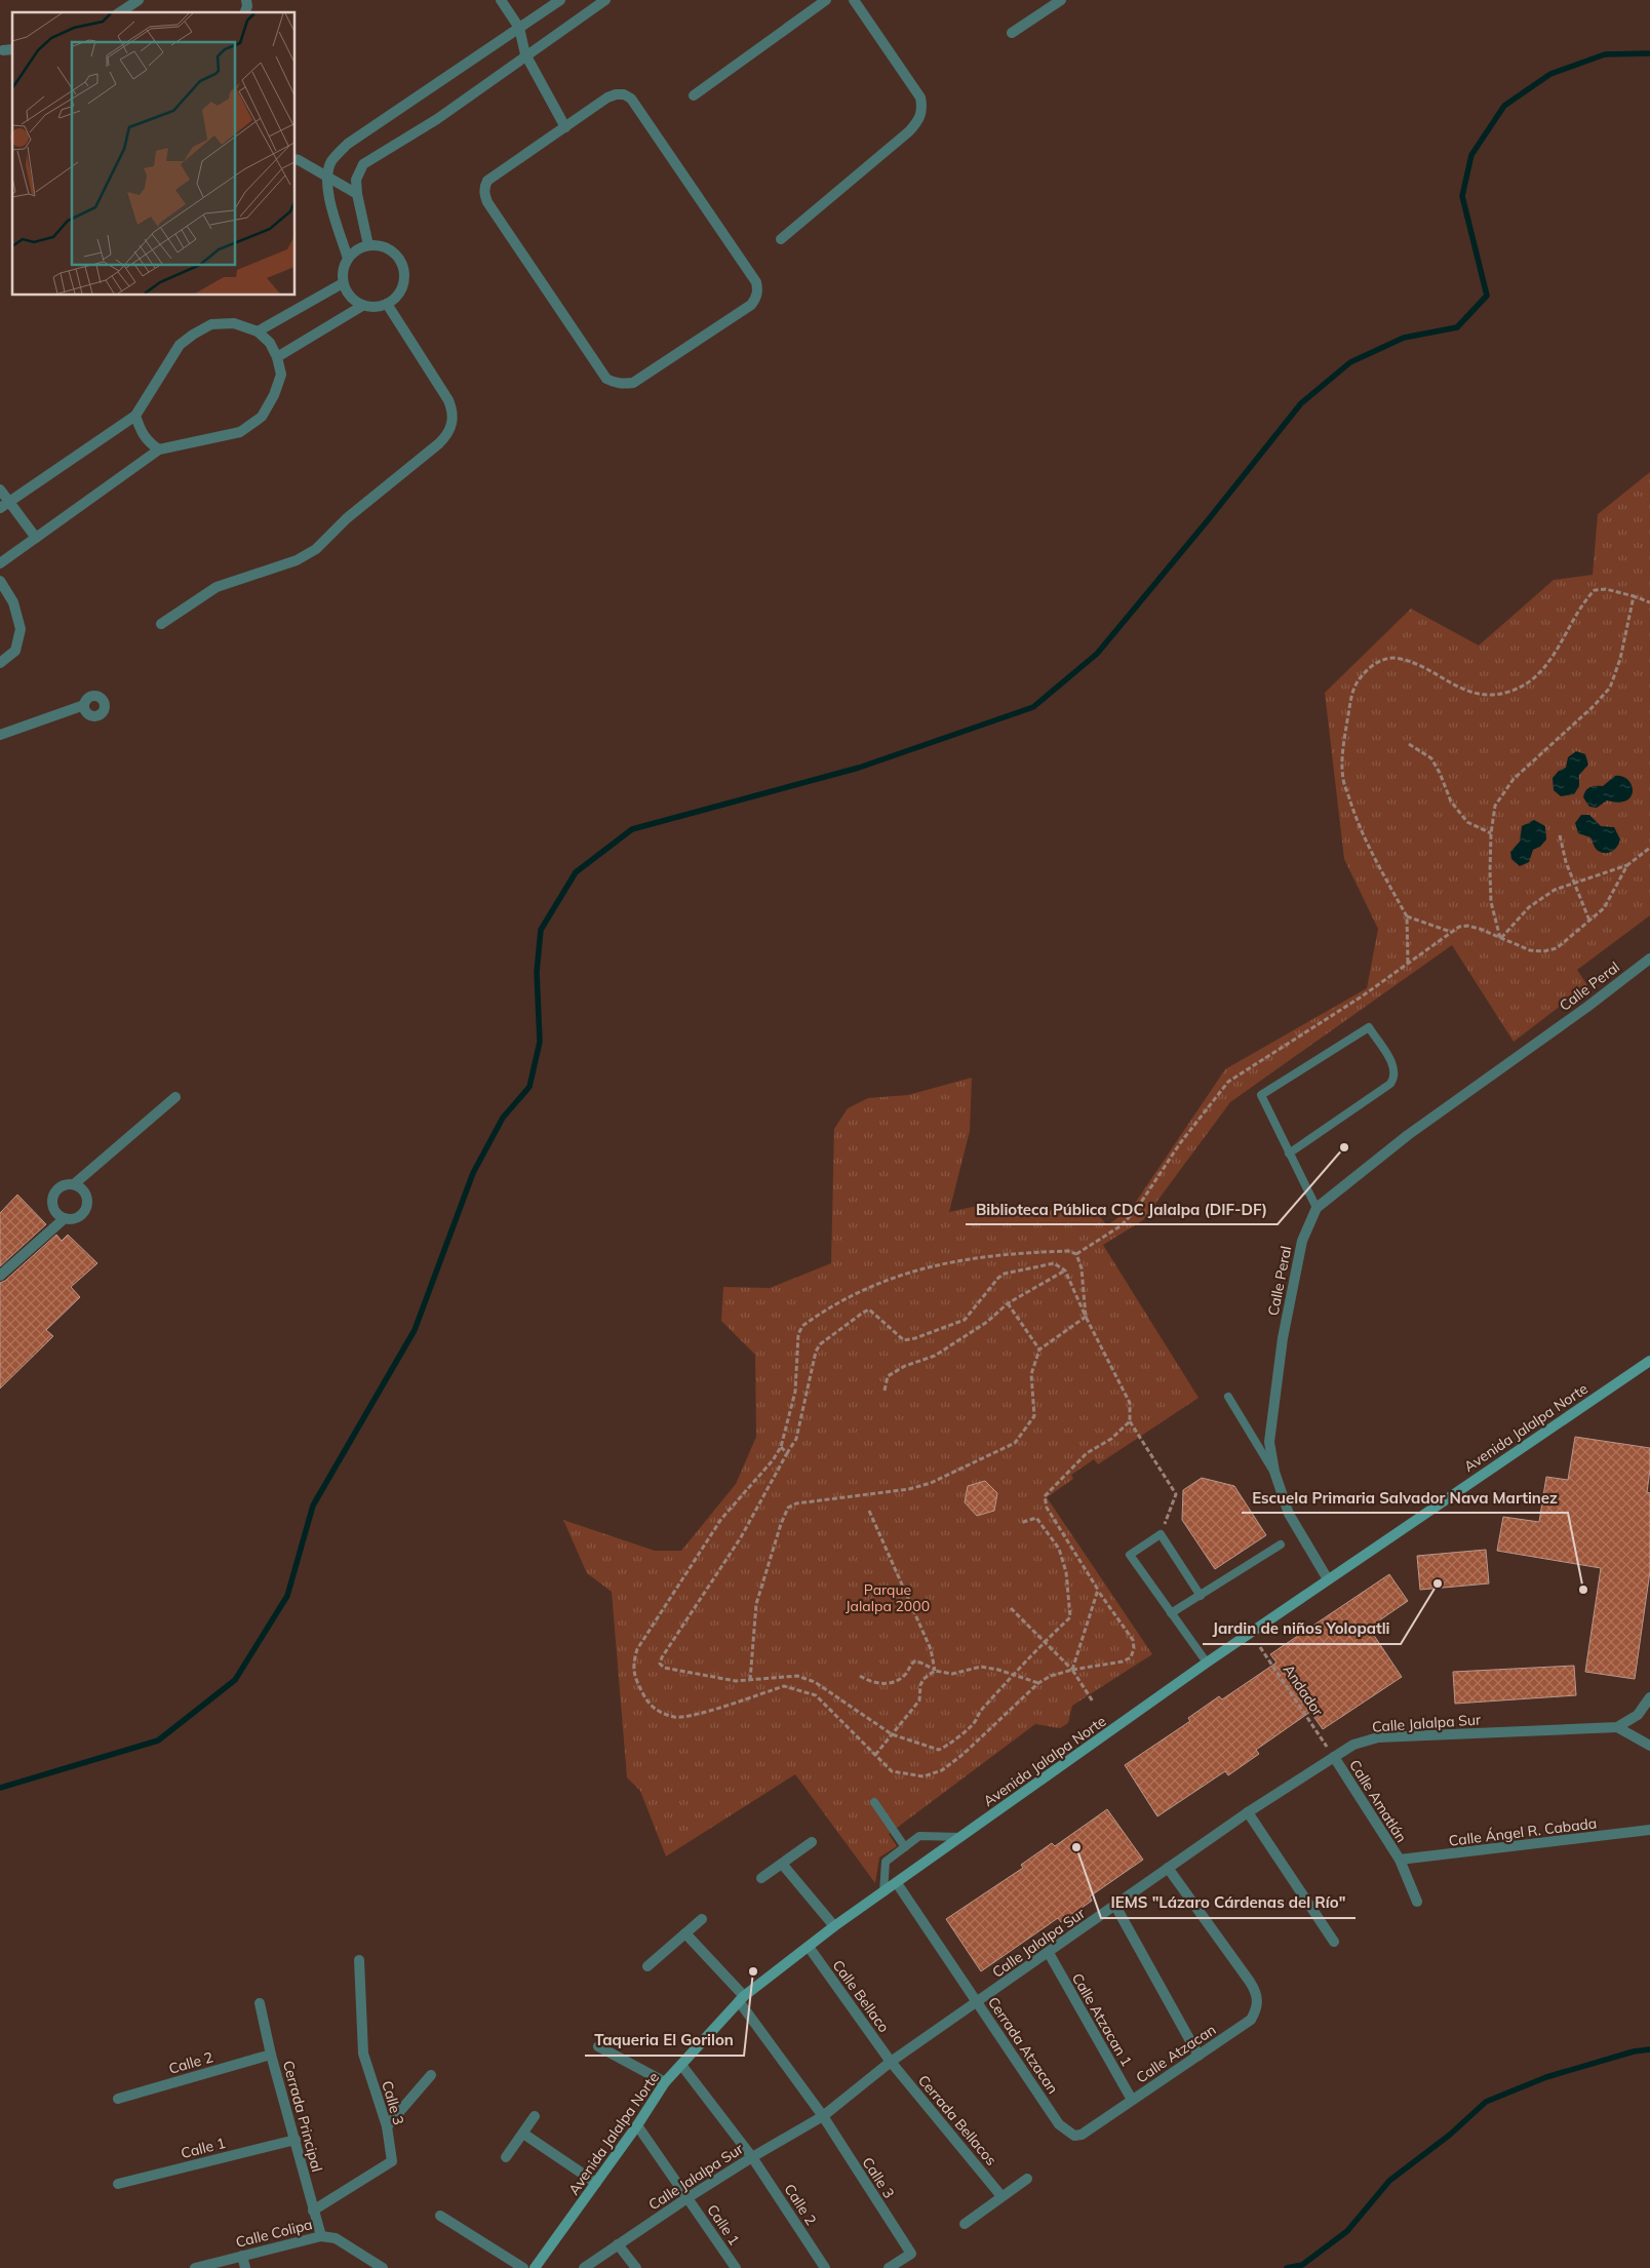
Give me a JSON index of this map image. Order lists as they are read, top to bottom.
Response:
{
  "streets": {
    "street": [
      "Calle Peral",
      "Avenida Jalalpa Norte",
      "Calle Jalalpa Sur",
      "Calle Amatlán",
      "Calle Ángel R. Cabada",
      "Calle Bellaco",
      "Calle Atzacan 1",
      "Cerrada Atzacan",
      "Calle Atzacan",
      "Calle 2",
      "Calle 3",
      "Cerrada Principal",
      "Cerrada Bellacos",
      "Calle 1",
      "Calle Colipa"
    ],
    "path": ["Andador"]
  },
  "crossings": [
    ["Calle Peral", "Avenida Jalalpa Norte"],
    ["Avenida Jalalpa Norte", "Calle Bellaco"],
    ["Avenida Jalalpa Norte", "Cerrada Atzacan"],
    ["Avenida Jalalpa Norte", "Calle 2"],
    ["Avenida Jalalpa Norte", "Calle 3"],
    ["Avenida Jalalpa Norte", "Calle 1"],
    ["Calle Jalalpa Sur", "Calle Amatlán"],
    ["Calle Jalalpa Sur", "Calle Bellaco"],
    ["Calle Jalalpa Sur", "Calle Atzacan 1"],
    ["Calle Jalalpa Sur", "Cerrada Atzacan"],
    ["Calle Jalalpa Sur", "Calle Atzacan"],
    ["Calle Jalalpa Sur", "Calle 2"],
    ["Calle Jalalpa Sur", "Calle 3"],
    ["Calle Jalalpa Sur", "Cerrada Bellacos"],
    ["Calle Jalalpa Sur", "Calle 1"],
    ["Calle Amatlán", "Calle Ángel R. Cabada"],
    ["Calle Bellaco", "Cerrada Bellacos"],
    ["Calle Atzacan 1", "Calle Atzacan"],
    ["Cerrada Atzacan", "Calle Atzacan"],
    ["Calle 2", "Cerrada Principal"],
    ["Calle 3", "Cerrada Principal"],
    ["Cerrada Principal", "Calle 1"],
    ["Cerrada Principal", "Calle Colipa"]
  ],
  "parks": ["Parque Jalalpa 2000"],
  "places": [
    "Biblioteca Pública CDC Jalalpa (DIF-DF)",
    "Jardin de niños Yolopatli",
    "Escuela Primaria Salvador Nava Martinez",
    "IEMS \"Lázaro Cárdenas del Río\"",
    "Taqueria El Gorilon"
  ]
}
